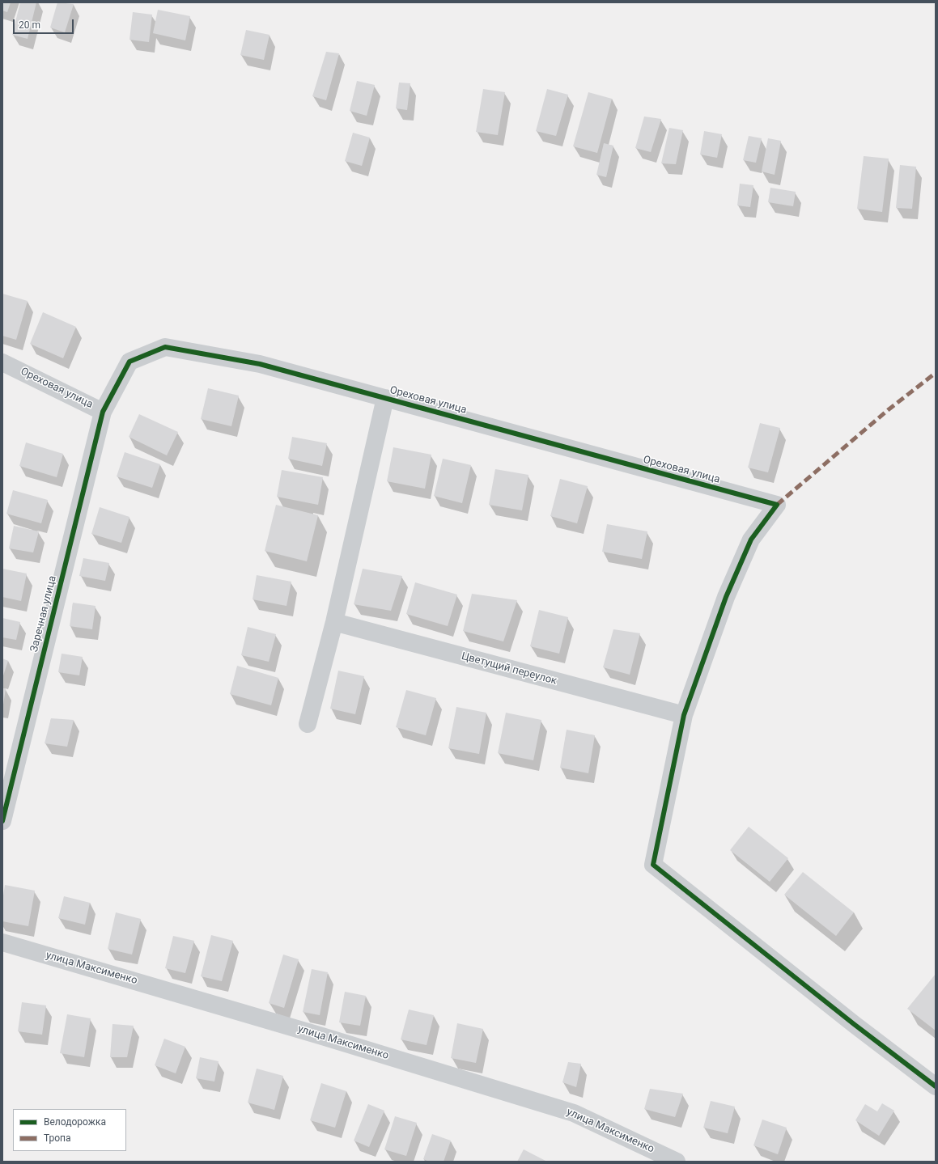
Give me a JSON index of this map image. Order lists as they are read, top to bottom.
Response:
{
  "streets": {
    "street": [
      "Ореховая улица",
      "Заречная улица",
      "Цветущий переулок",
      "улица Максименко"
    ]
  },
  "crossings": [
    ["Ореховая улица", "Заречная улица"],
    ["Ореховая улица", "Цветущий переулок"]
  ],
  "legend": ["Велодорожка", "Тропа"],
  "scale_bar": "20 m"
}
